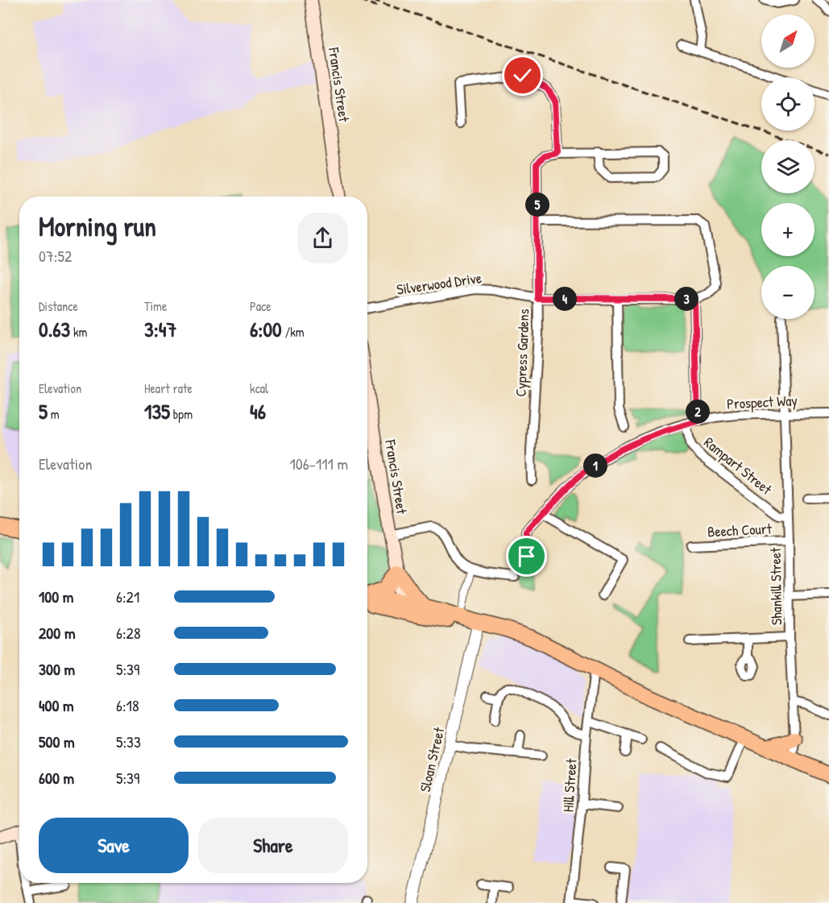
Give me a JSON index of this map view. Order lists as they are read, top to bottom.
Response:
{
  "streets": {
    "main road": ["Francis Street"],
    "street": [
      "Silverwood Drive",
      "Cypress Gardens",
      "Prospect Way",
      "Rampart Street",
      "Beech Court",
      "Shankill Street",
      "Sloan Street",
      "Hill Street"
    ]
  },
  "crossings": [
    ["Silverwood Drive", "Cypress Gardens"],
    ["Prospect Way", "Rampart Street"],
    ["Prospect Way", "Shankill Street"],
    ["Rampart Street", "Shankill Street"],
    ["Beech Court", "Shankill Street"]
  ],
  "north": "top right",
  "page": {
    "map_buttons": ["+", "−"],
    "pins": [
      "5",
      "3",
      "4",
      "2",
      "1"
    ],
    "heading": ["Morning run", "07:52"],
    "stats": [
      ["Distance", "0.63 km"],
      ["Time", "3:47"],
      ["Pace", "6:00 /km"],
      ["Elevation", "5 m"],
      ["Heart rate", "135 bpm"],
      ["kcal", "46"]
    ],
    "chart": ["Elevation", "106–111 m"],
    "list": [
      {
        "name": "100 m",
        "note": "6:21"
      },
      {
        "name": "200 m",
        "note": "6:28"
      },
      {
        "name": "300 m",
        "note": "5:39"
      },
      {
        "name": "400 m",
        "note": "6:18"
      },
      {
        "name": "500 m",
        "note": "5:33"
      },
      {
        "name": "600 m",
        "note": "5:39"
      }
    ],
    "buttons": ["Save", "Share"]
  }
}
